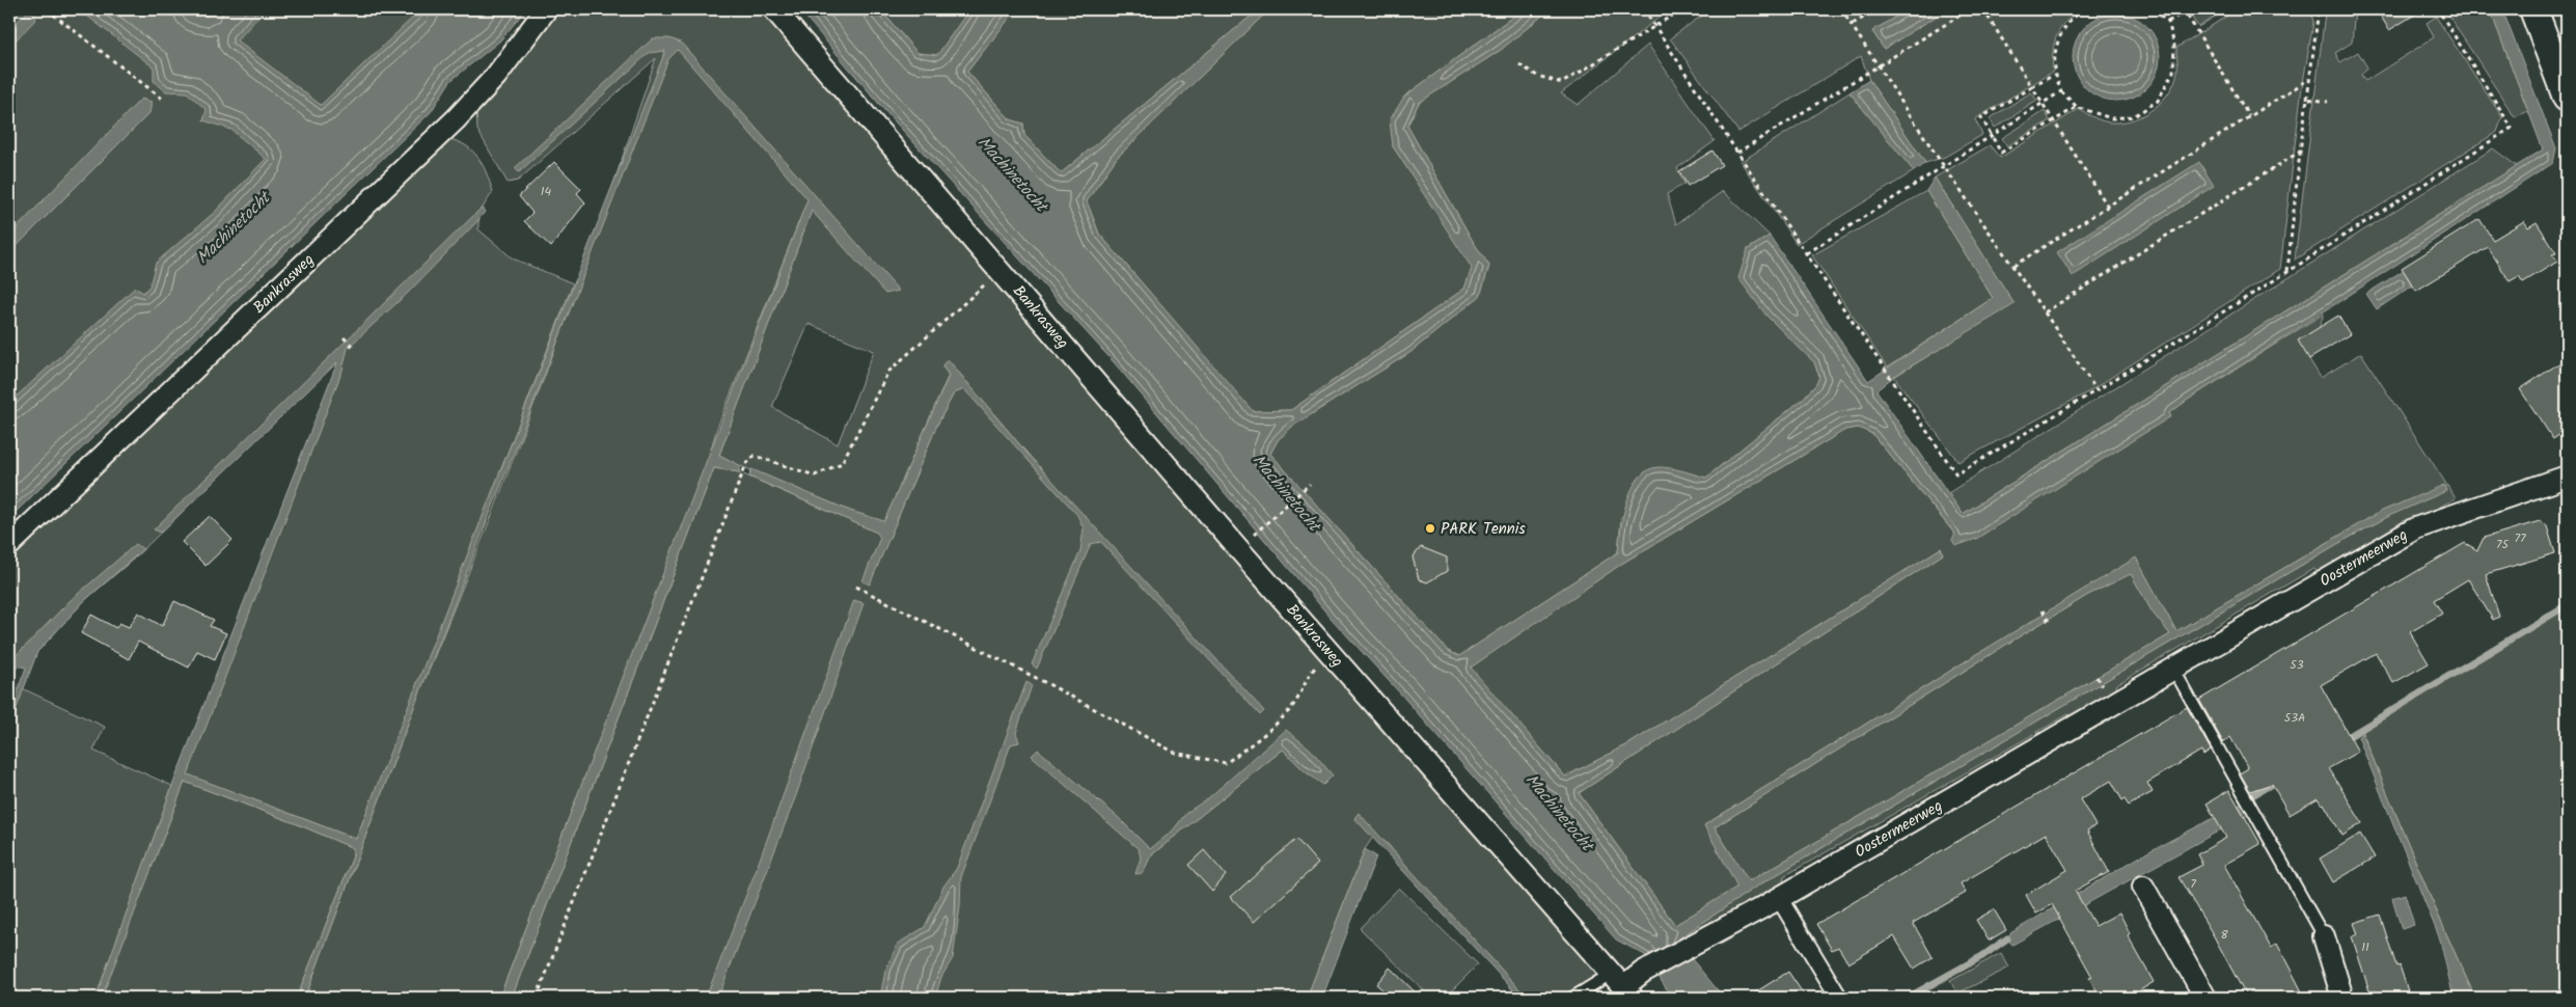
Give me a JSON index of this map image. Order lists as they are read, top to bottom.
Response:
{
  "streets": {
    "street": ["Bankrasweg", "Oostermeerweg"]
  },
  "crossings": [
    ["Bankrasweg", "Oostermeerweg"]
  ],
  "water": ["Machinetocht"],
  "places": ["PARK Tennis"],
  "house_numbers": [
    "14",
    "77",
    "75",
    "53",
    "53A",
    "7",
    "8",
    "11"
  ]
}
